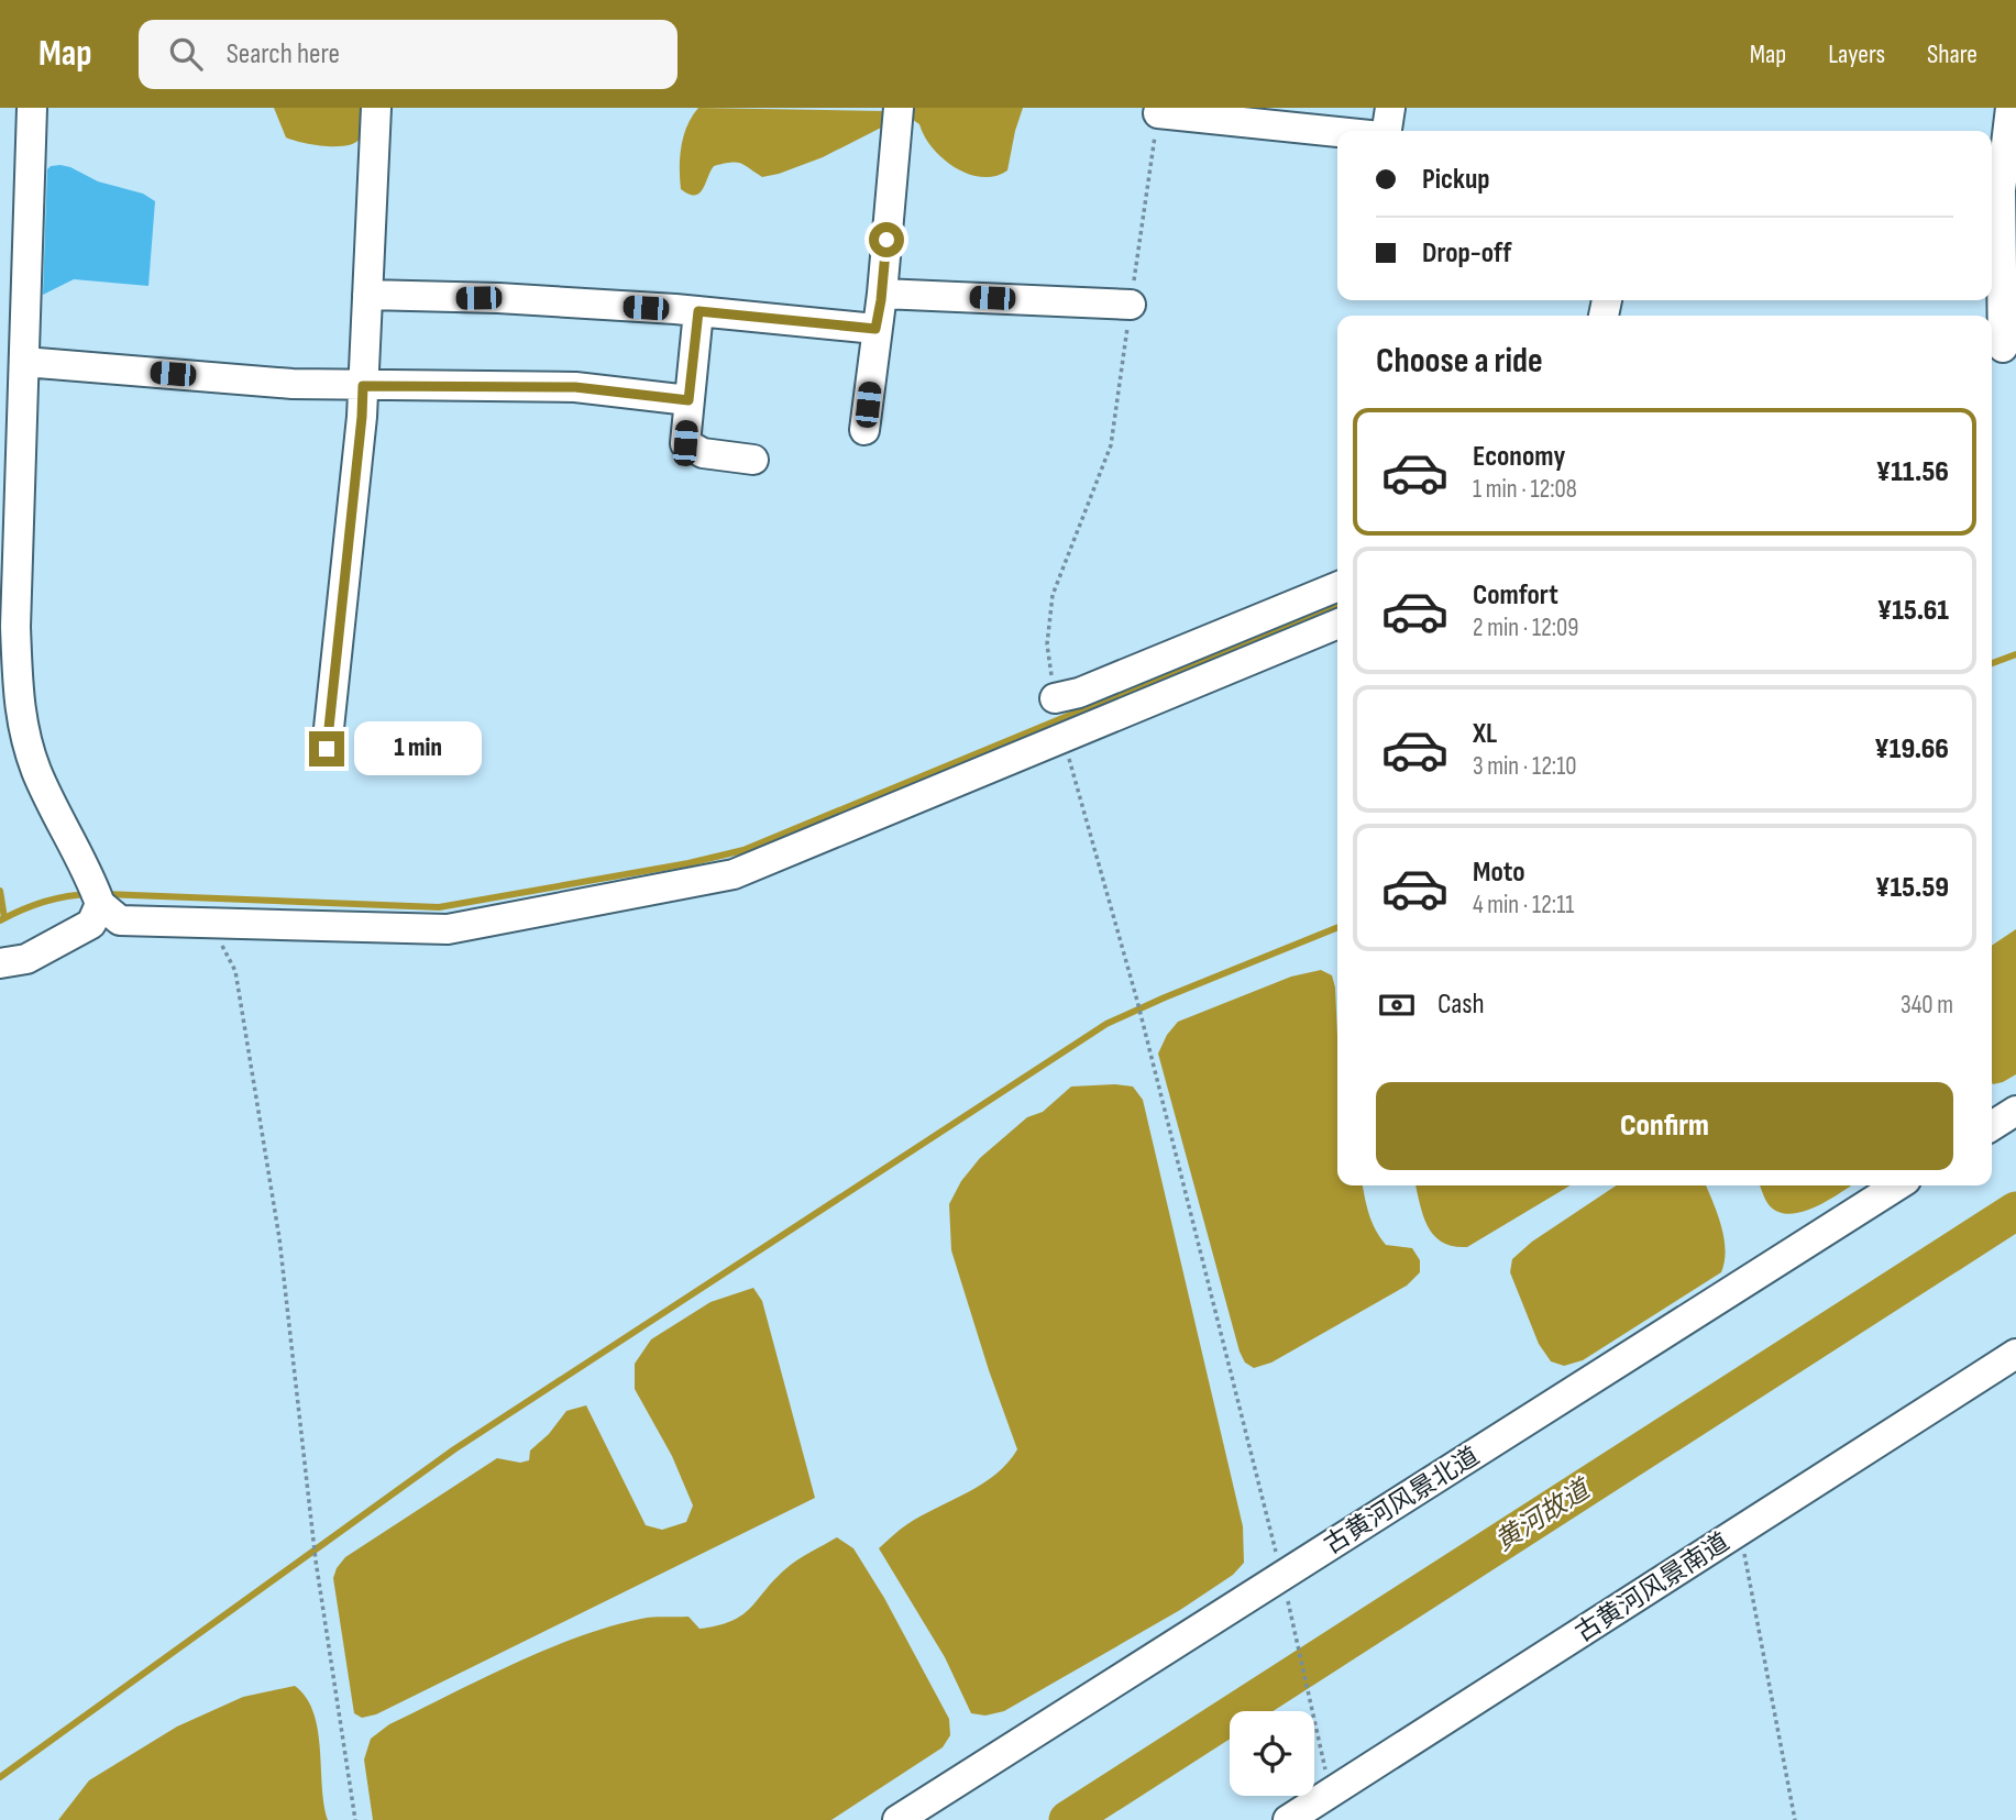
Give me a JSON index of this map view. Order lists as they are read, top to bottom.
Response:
{
  "streets": {
    "street": ["古黄河风景北道", "古黄河风景南道"]
  },
  "water": ["黄河故道"],
  "page": {
    "header": "Map",
    "search": "Search here",
    "nav": ["Map", "Layers", "Share"],
    "banner": ["Pickup", "Drop-off"],
    "heading": "Choose a ride",
    "list": [
      {
        "name": "Economy",
        "note": "1 min · 12:08",
        "value": "¥11.56"
      },
      {
        "name": "Comfort",
        "note": "2 min · 12:09",
        "value": "¥15.61"
      },
      {
        "name": "XL",
        "note": "3 min · 12:10",
        "value": "¥19.66"
      },
      {
        "name": "Moto",
        "note": "4 min · 12:11",
        "value": "¥15.59"
      }
    ],
    "bubble": "1 min",
    "pay": ["Cash", "340 m"],
    "buttons": "Confirm"
  }
}
